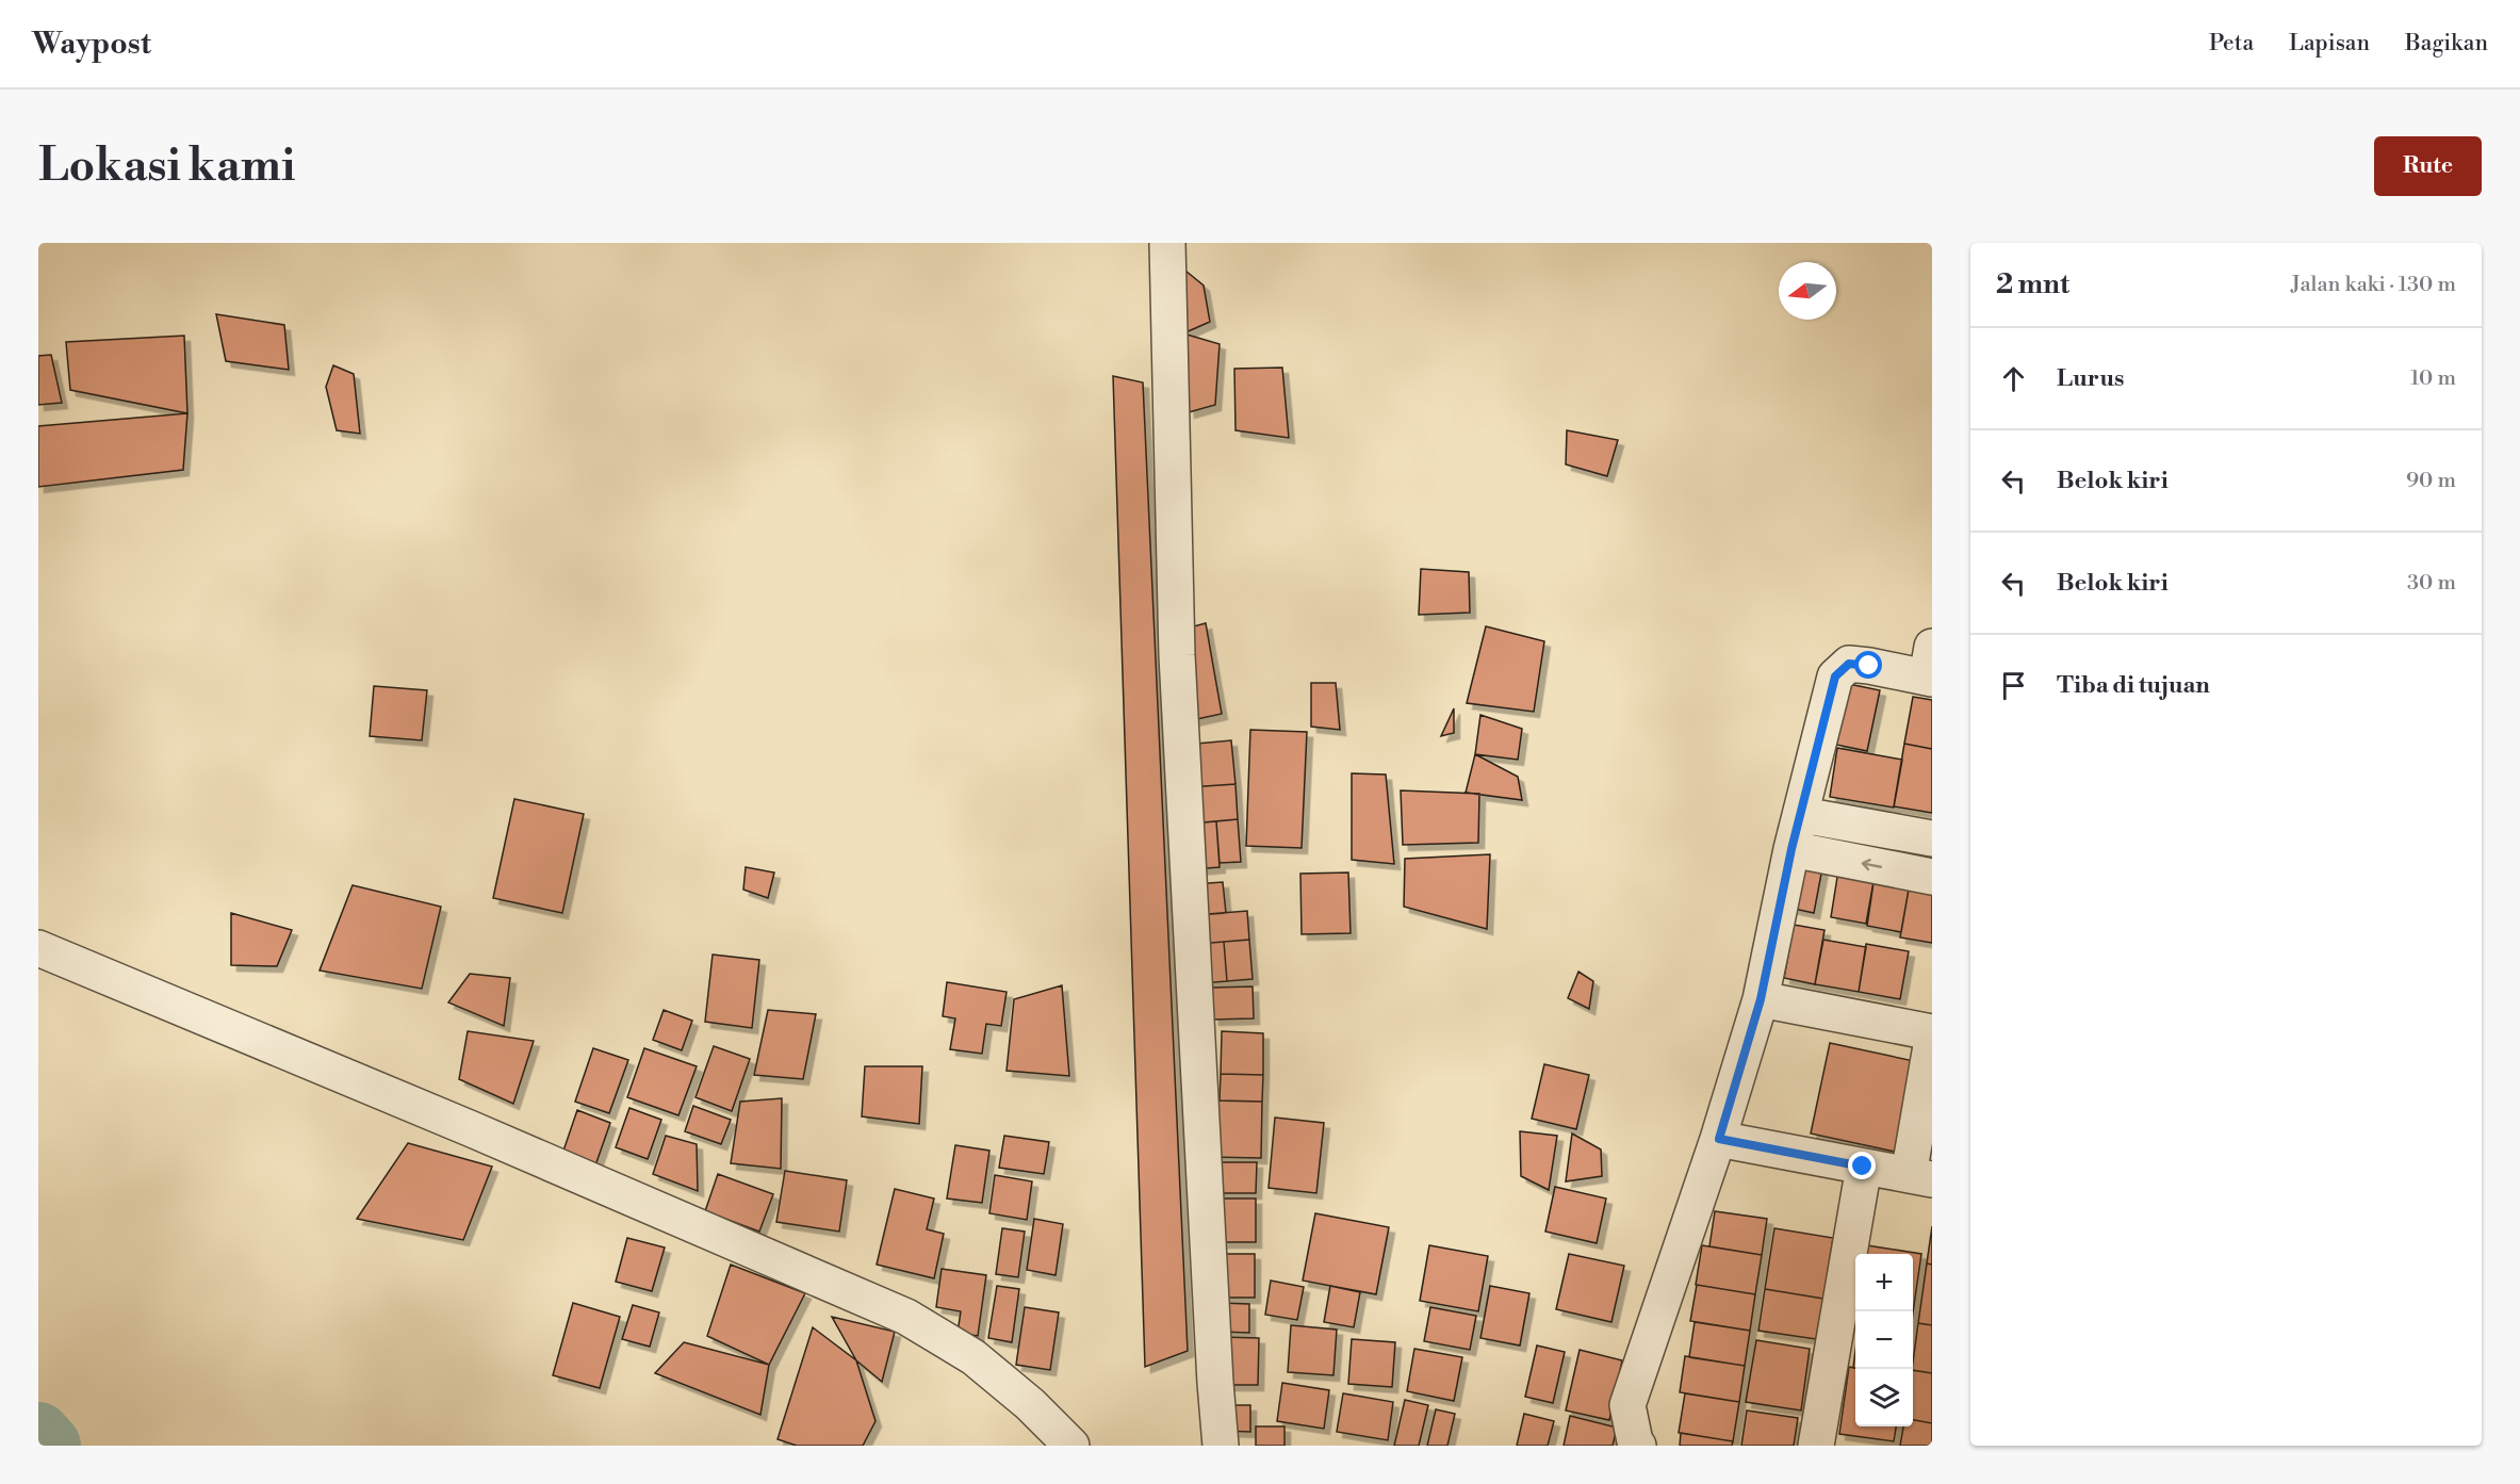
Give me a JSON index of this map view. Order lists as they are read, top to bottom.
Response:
{
  "north": "left",
  "page": {
    "header": "Waypost",
    "nav": ["Peta", "Lapisan", "Bagikan"],
    "buttons": "Rute",
    "title": "Lokasi kami",
    "heading": ["2 mnt", "Jalan kaki · 130 m"],
    "list": [
      ["Lurus", "10 m"],
      ["Belok kiri", "90 m"],
      ["Belok kiri", "30 m"],
      "Tiba di tujuan"
    ],
    "map_buttons": ["+", "−"]
  }
}
